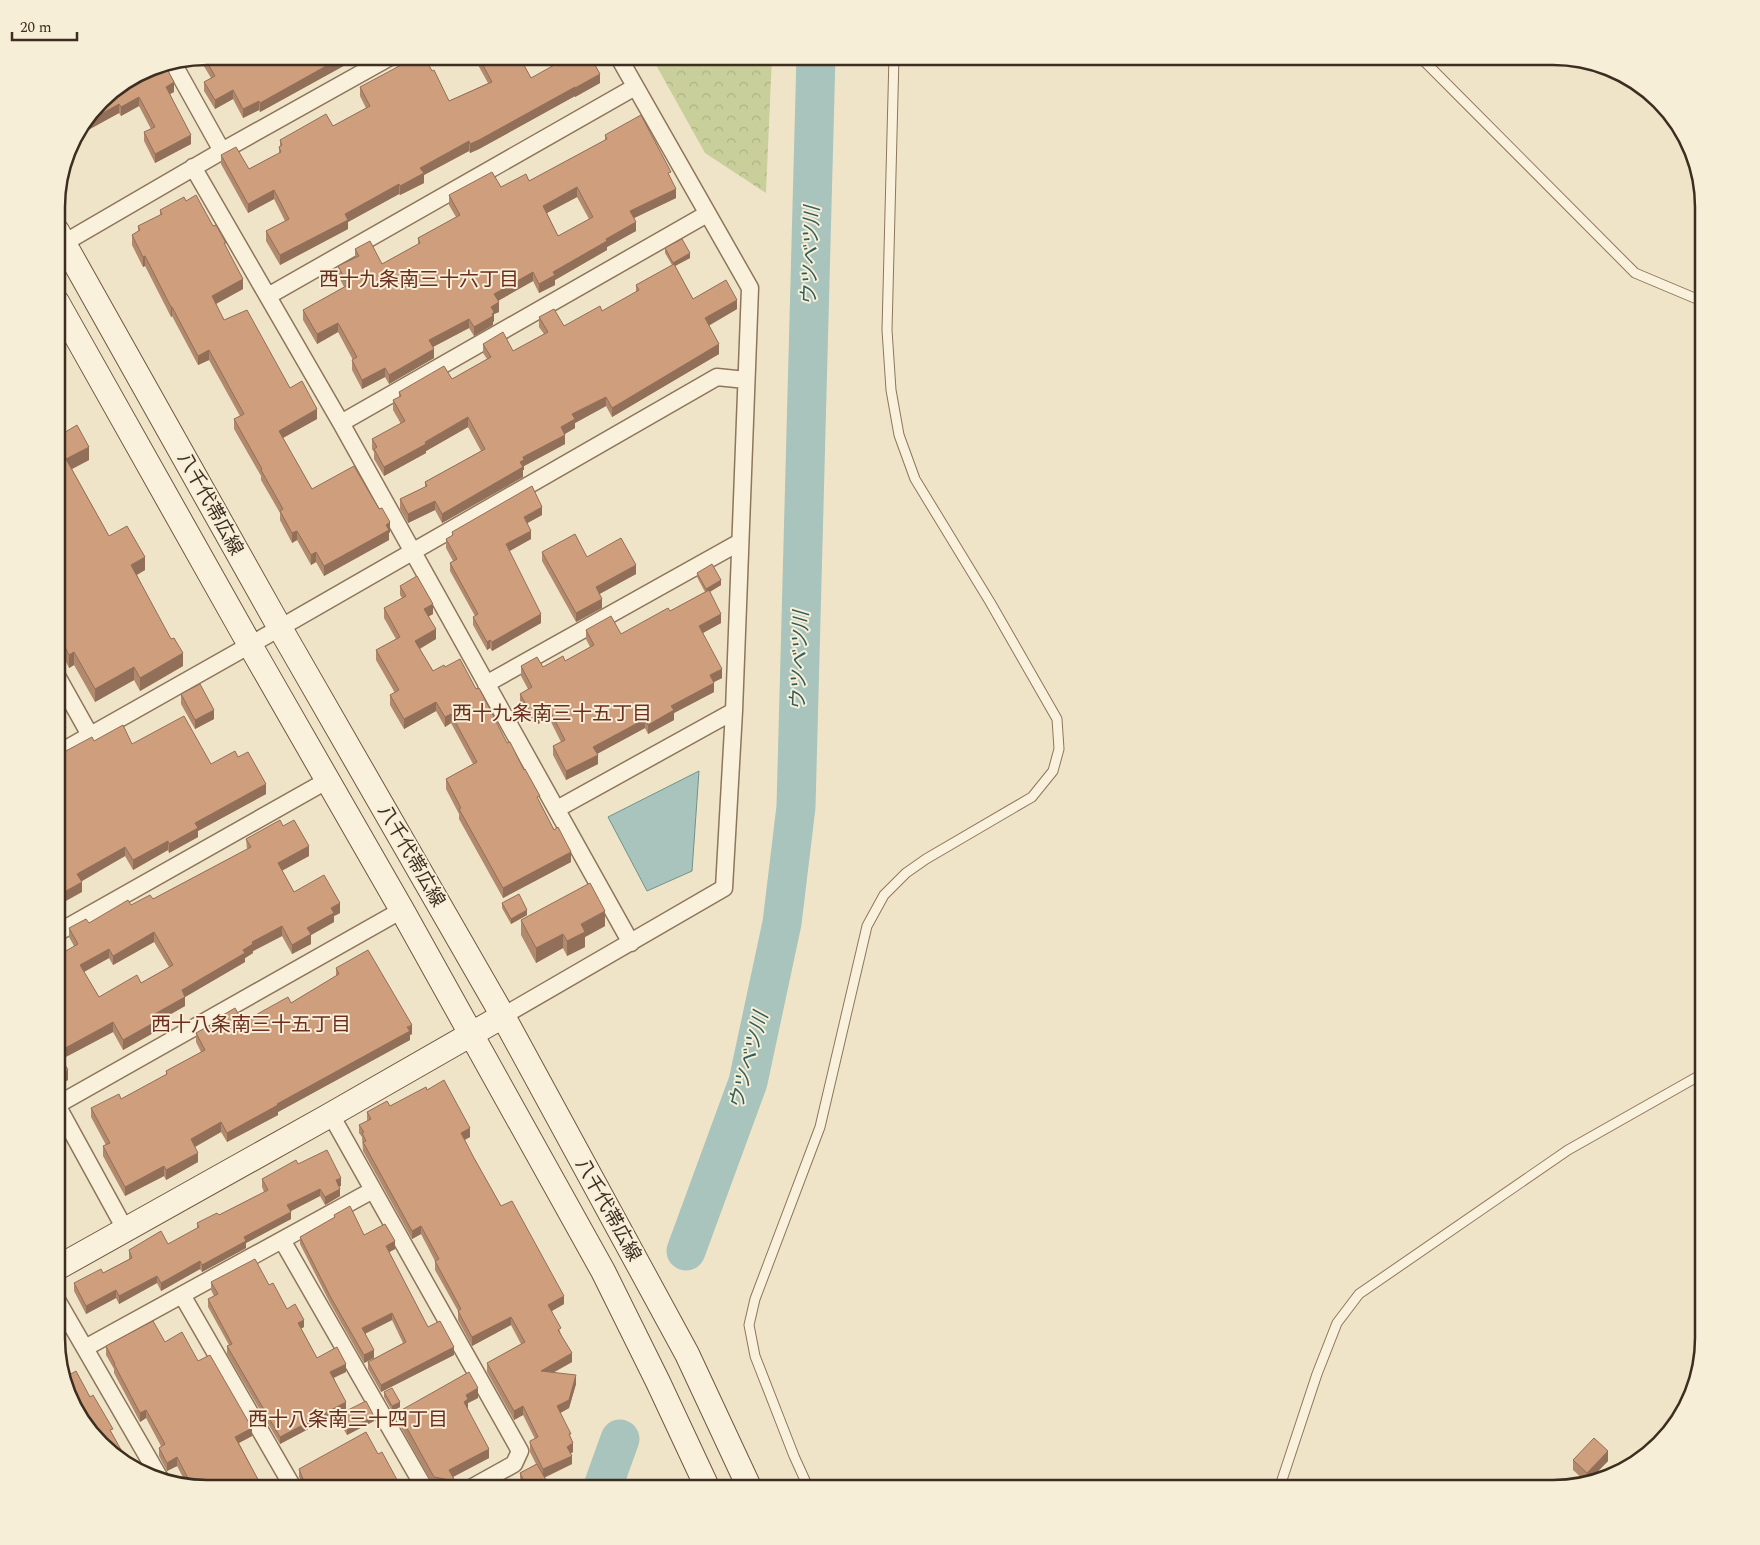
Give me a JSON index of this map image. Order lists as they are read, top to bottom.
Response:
{
  "streets": {
    "main road": ["八千代帯広線"]
  },
  "districts": [
    "西十九条南三十六丁目",
    "西十九条南三十五丁目",
    "西十八条南三十五丁目",
    "西十八条南三十四丁目"
  ],
  "water": ["ウツベツ川"],
  "scale_bar": "20 m"
}
